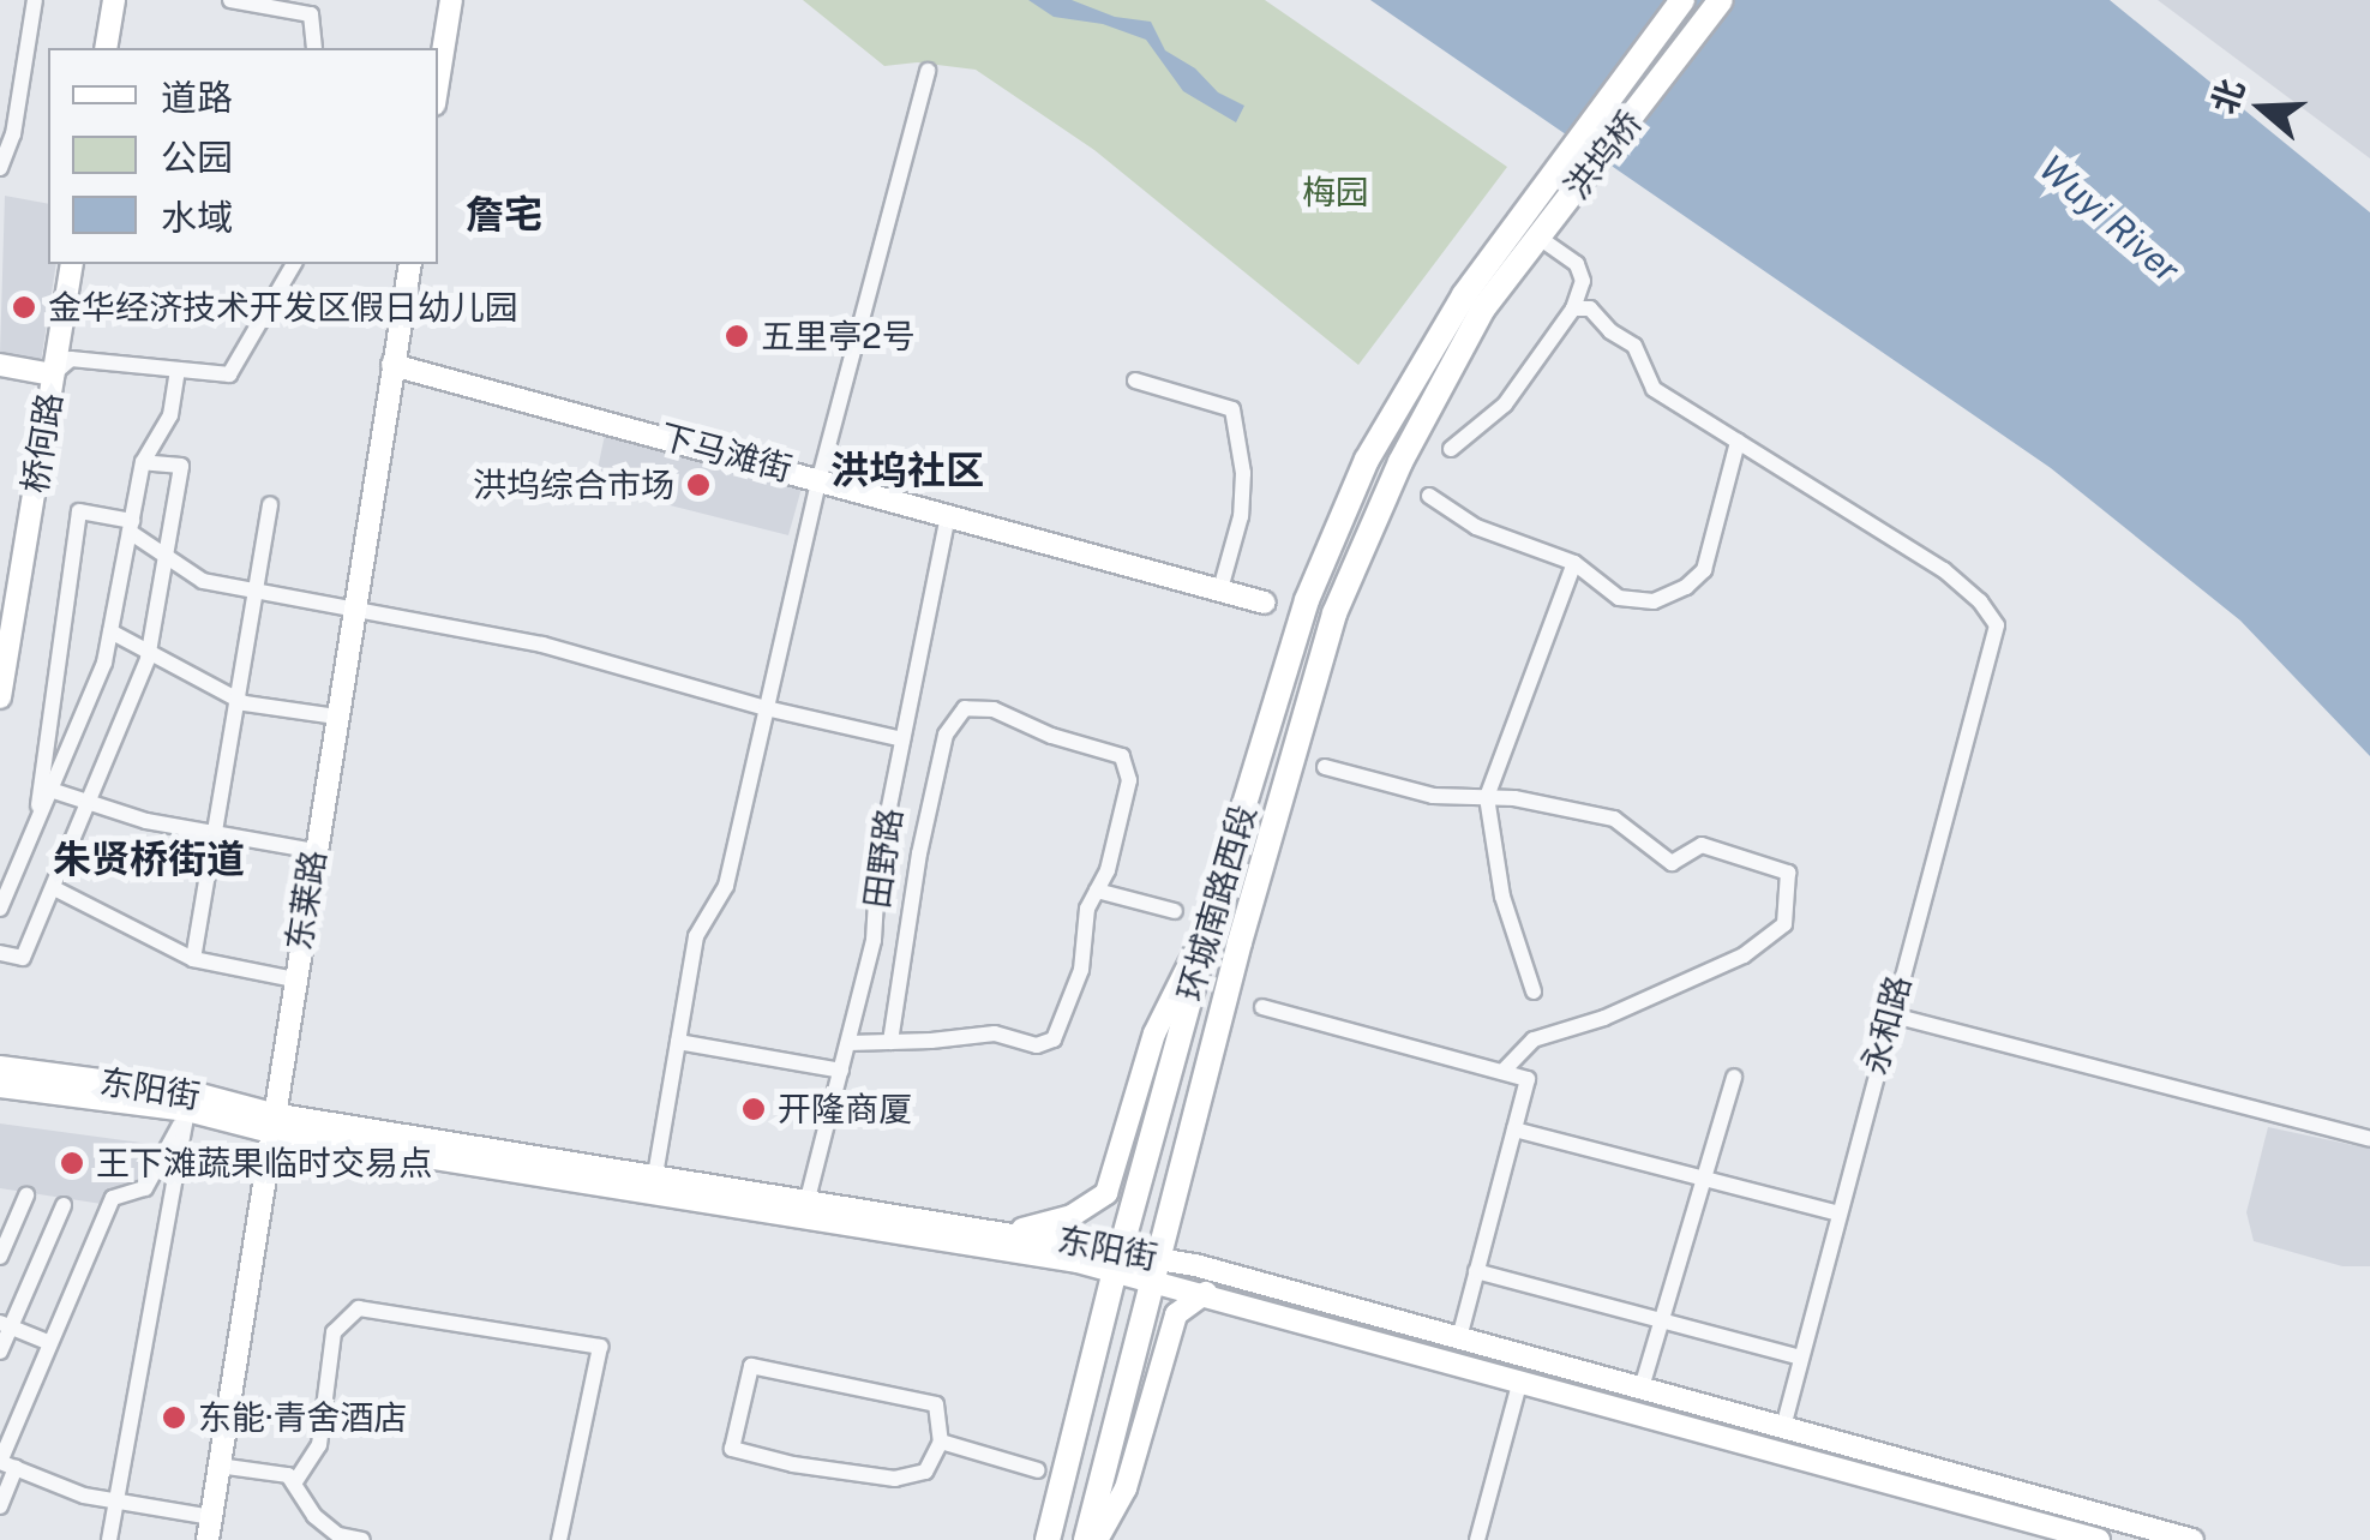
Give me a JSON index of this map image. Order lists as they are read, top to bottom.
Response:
{
  "streets": {
    "main road": [
      "洪坞桥",
      "桥何路",
      "下马滩街",
      "东莱路",
      "环城南路西段",
      "东阳街"
    ],
    "street": ["田野路", "永和路"]
  },
  "crossings": [
    ["洪坞桥", "环城南路西段"],
    ["下马滩街", "田野路"],
    ["下马滩街", "东莱路"],
    ["田野路", "东阳街"],
    ["东莱路", "东阳街"],
    ["环城南路西段", "东阳街"],
    ["永和路", "东阳街"]
  ],
  "districts": ["詹宅", "洪坞社区", "朱贤桥街道"],
  "water": ["Wuyi River"],
  "parks": ["梅园"],
  "places": [
    "金华经济技术开发区假日幼儿园",
    "五里亭2号",
    "洪坞综合市场",
    "开隆商厦",
    "王下滩蔬果临时交易点",
    "东能·青舍酒店"
  ],
  "legend": ["道路", "公园", "水域"],
  "north": "left"
}
